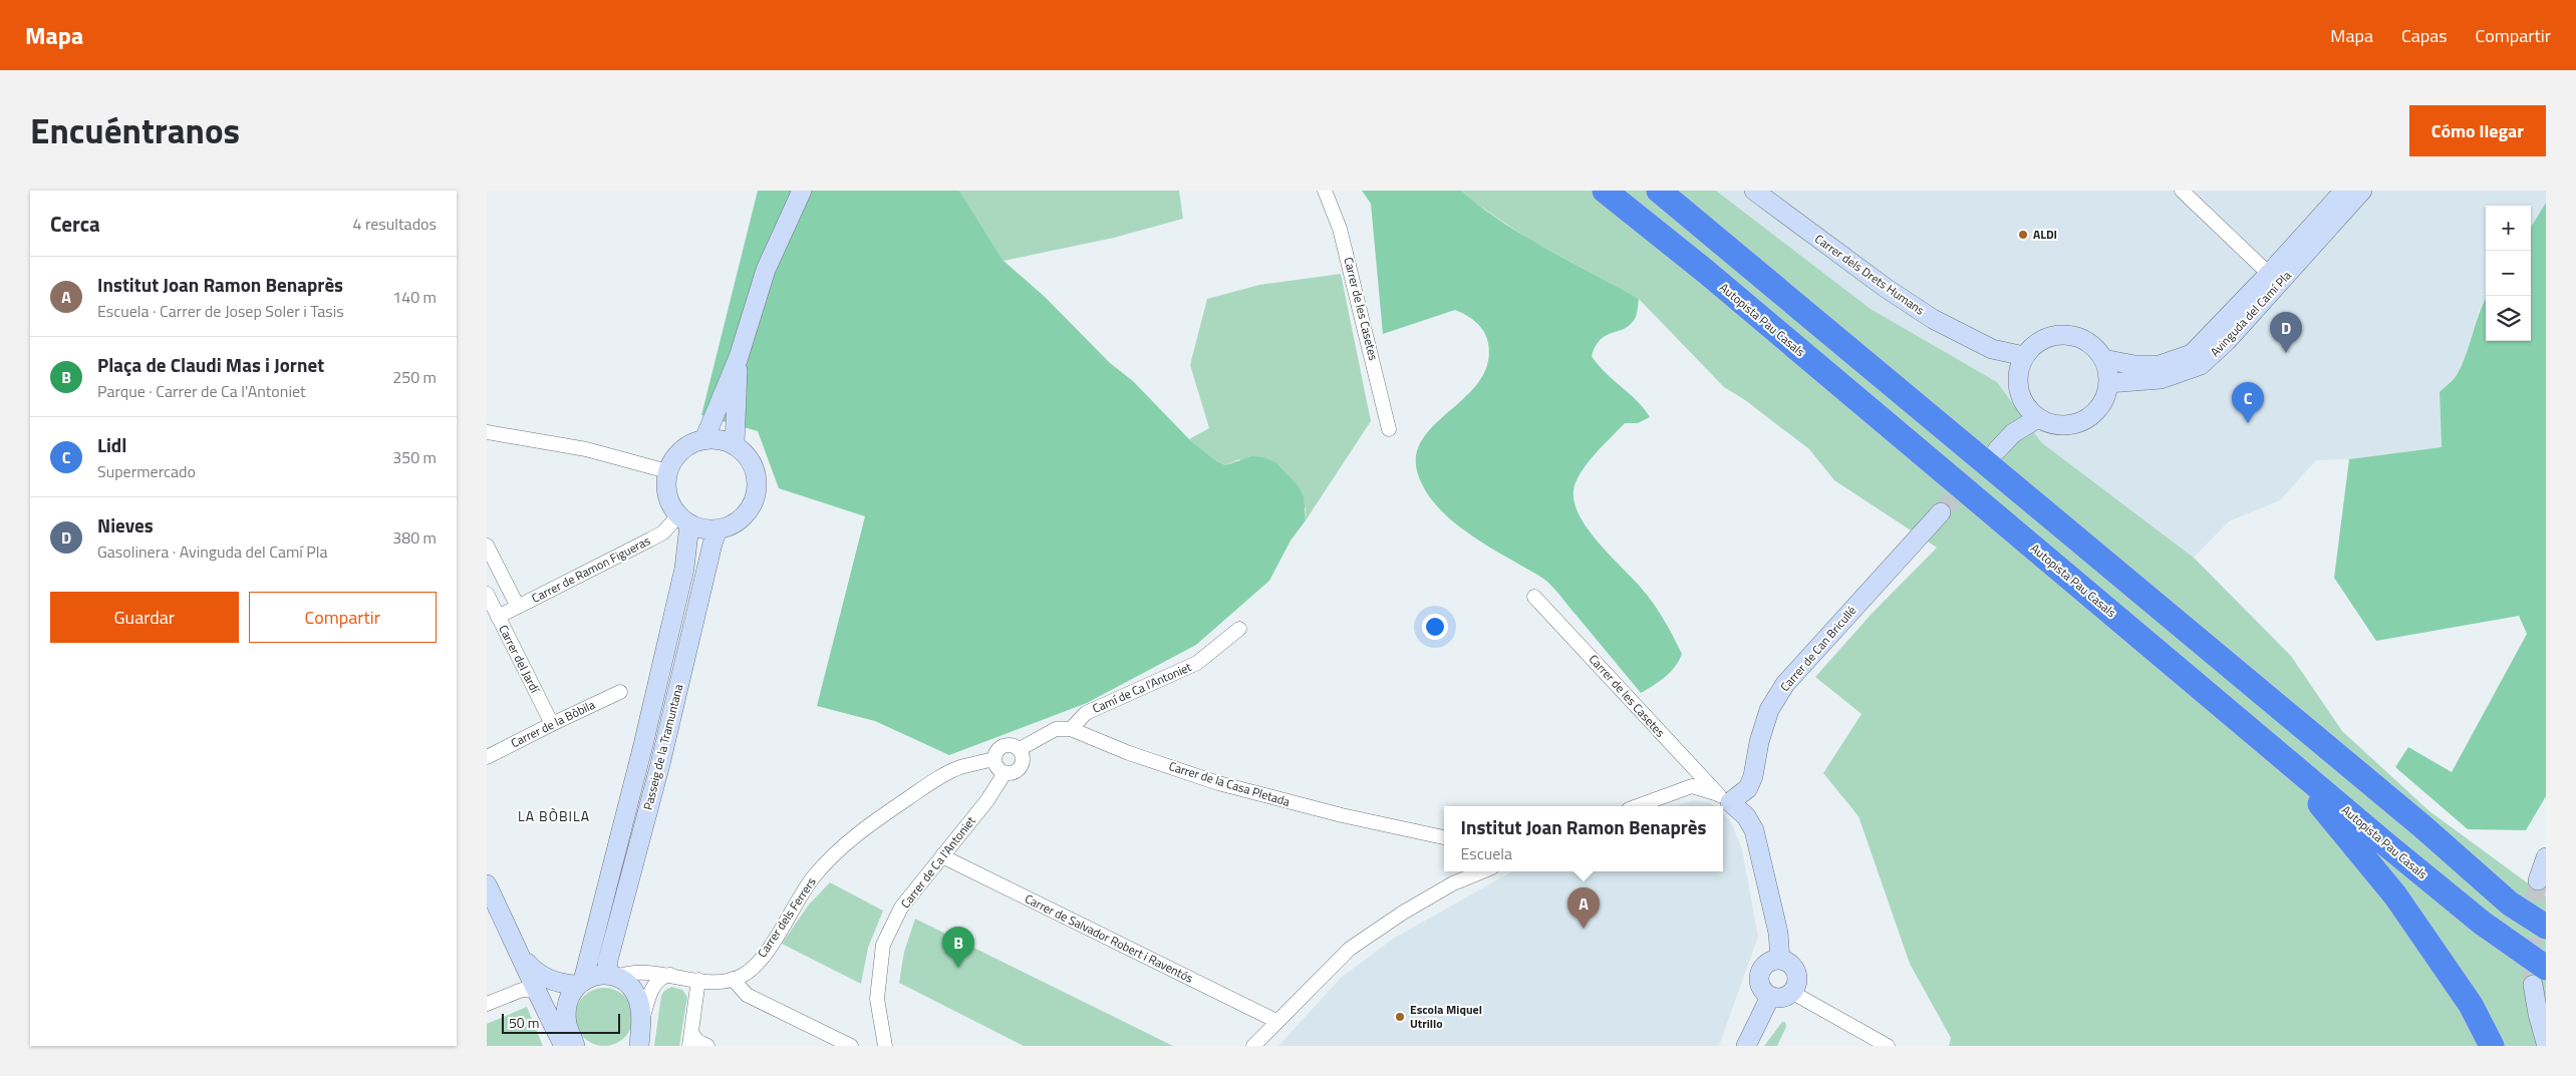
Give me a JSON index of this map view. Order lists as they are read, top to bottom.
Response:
{
  "streets": {
    "highway": ["Autopista Pau Casals"],
    "street": [
      "Carrer dels Drets Humans",
      "Carrer de les Casetes",
      "Avinguda del Camí Pla",
      "Carrer de Ramon Figueras",
      "Carrer de Can Bricullé",
      "Carrer del Jardí",
      "Camí de Ca l'Antoniet",
      "Carrer de la Bòbila",
      "Passeig de la Tramuntana",
      "Carrer de la Casa Pletada",
      "Carrer de Ca l'Antoniet",
      "Carrer dels Ferrers",
      "Carrer de Salvador Robert i Raventós"
    ]
  },
  "crossings": [
    ["Carrer dels Drets Humans", "Avinguda del Camí Pla"],
    ["Carrer de les Casetes", "Carrer de Can Bricullé"],
    ["Carrer de Ramon Figueras", "Carrer del Jardí"],
    ["Carrer de Ramon Figueras", "Passeig de la Tramuntana"],
    ["Carrer del Jardí", "Carrer de la Bòbila"],
    ["Camí de Ca l'Antoniet", "Carrer de la Casa Pletada"],
    ["Passeig de la Tramuntana", "Carrer dels Ferrers"],
    ["Carrer de Ca l'Antoniet", "Carrer dels Ferrers"],
    ["Carrer de Ca l'Antoniet", "Carrer de Salvador Robert i Raventós"]
  ],
  "districts": ["LA BÒBILA"],
  "places": ["ALDI", "Escola Miquel Utrillo"],
  "scale_bar": "50 m",
  "page": {
    "header": "Mapa",
    "nav": ["Mapa", "Capas", "Compartir"],
    "title": "Encuéntranos",
    "buttons": [
      "Cómo llegar",
      ["Guardar", "Compartir"]
    ],
    "heading": ["Cerca", "4 resultados"],
    "map_buttons": ["+", "−"],
    "list": [
      {
        "mark": "A",
        "name": "Institut Joan Ramon Benaprès",
        "note": "Escuela · Carrer de Josep Soler i Tasis",
        "value": "140 m"
      },
      {
        "mark": "B",
        "name": "Plaça de Claudi Mas i Jornet",
        "note": "Parque · Carrer de Ca l'Antoniet",
        "value": "250 m"
      },
      {
        "mark": "C",
        "name": "Lidl",
        "note": "Supermercado",
        "value": "350 m"
      },
      {
        "mark": "D",
        "name": "Nieves",
        "note": "Gasolinera · Avinguda del Camí Pla",
        "value": "380 m"
      }
    ],
    "pins": [
      "D",
      "C",
      "A",
      "B"
    ],
    "popup": ["Institut Joan Ramon Benaprès", "Escuela"],
    "scale": "50 m"
  }
}
